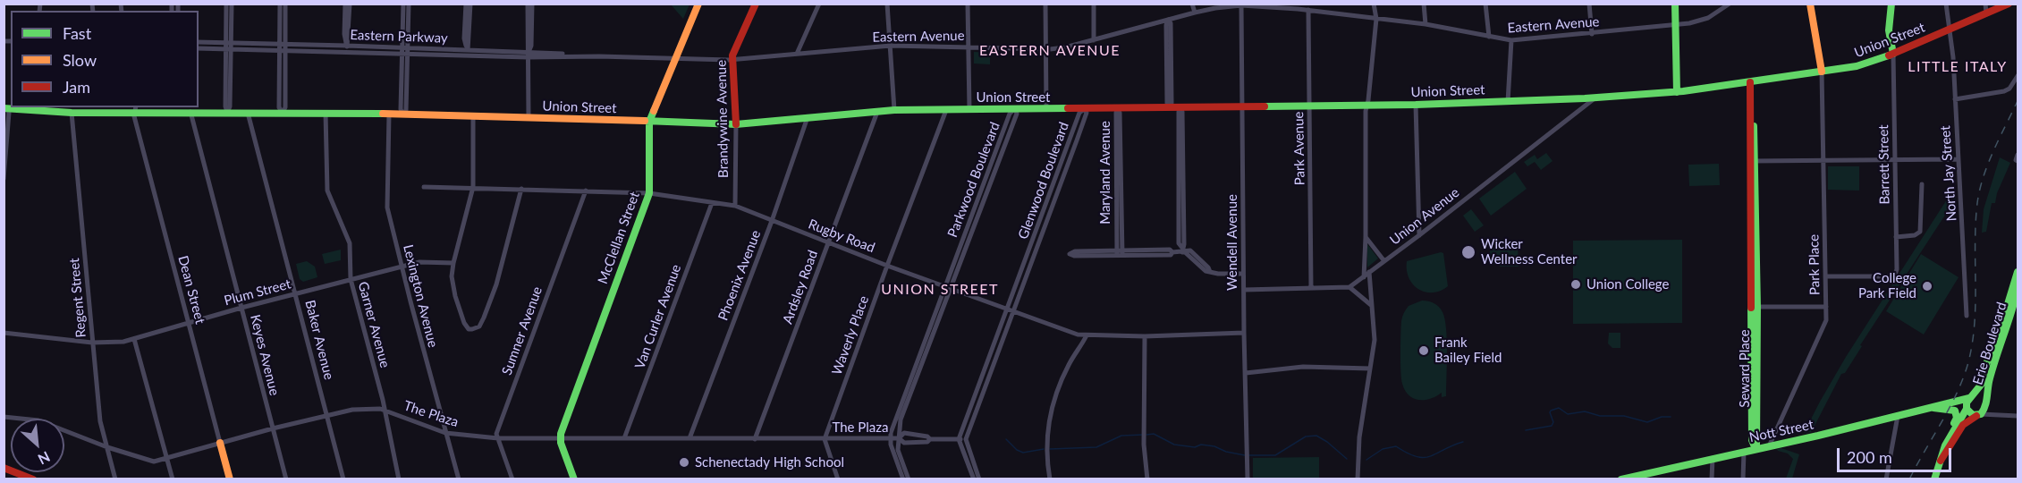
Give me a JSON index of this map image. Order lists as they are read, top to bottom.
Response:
{
  "streets": {
    "main road": [
      "Union Street",
      "Brandywine Avenue",
      "McClellan Street",
      "Dean Street",
      "Erie Boulevard",
      "Seward Place",
      "Nott Street"
    ],
    "street": [
      "Eastern Avenue",
      "Eastern Parkway",
      "Park Avenue",
      "Barrett Street",
      "Maryland Avenue",
      "North Jay Street",
      "Parkwood Boulevard",
      "Glenwood Boulevard",
      "Union Avenue",
      "Rugby Road",
      "Wendell Avenue",
      "Park Place",
      "Phoenix Avenue",
      "Ardsley Road",
      "Plum Street",
      "Lexington Avenue",
      "Regent Street",
      "Van Curler Avenue",
      "Garner Avenue",
      "Sumner Avenue",
      "Waverly Place",
      "Baker Avenue",
      "Keyes Avenue",
      "The Plaza"
    ]
  },
  "crossings": [
    ["Eastern Avenue", "Eastern Parkway"],
    ["Eastern Avenue", "Brandywine Avenue"],
    ["Eastern Avenue", "Park Avenue"],
    ["Eastern Avenue", "Wendell Avenue"],
    ["Eastern Parkway", "Brandywine Avenue"],
    ["Eastern Parkway", "McClellan Street"],
    ["Union Street", "Brandywine Avenue"],
    ["Union Street", "Park Avenue"],
    ["Union Street", "Barrett Street"],
    ["Union Street", "Maryland Avenue"],
    ["Union Street", "North Jay Street"],
    ["Union Street", "Parkwood Boulevard"],
    ["Union Street", "Glenwood Boulevard"],
    ["Union Street", "Union Avenue"],
    ["Union Street", "McClellan Street"],
    ["Union Street", "Wendell Avenue"],
    ["Union Street", "Park Place"],
    ["Union Street", "Phoenix Avenue"],
    ["Union Street", "Ardsley Road"],
    ["Union Street", "Dean Street"],
    ["Union Street", "Lexington Avenue"],
    ["Union Street", "Regent Street"],
    ["Union Street", "Garner Avenue"],
    ["Union Street", "Waverly Place"],
    ["Union Street", "Baker Avenue"],
    ["Union Street", "Keyes Avenue"],
    ["Union Street", "Seward Place"],
    ["Brandywine Avenue", "Rugby Road"],
    ["Barrett Street", "Park Place"],
    ["Parkwood Boulevard", "Rugby Road"],
    ["Parkwood Boulevard", "The Plaza"],
    ["Glenwood Boulevard", "Rugby Road"],
    ["Glenwood Boulevard", "The Plaza"],
    ["Rugby Road", "McClellan Street"],
    ["Rugby Road", "Wendell Avenue"],
    ["Rugby Road", "Phoenix Avenue"],
    ["Rugby Road", "Ardsley Road"],
    ["Rugby Road", "Van Curler Avenue"],
    ["Rugby Road", "Sumner Avenue"],
    ["Rugby Road", "Waverly Place"],
    ["McClellan Street", "The Plaza"],
    ["Park Place", "Nott Street"],
    ["Phoenix Avenue", "The Plaza"],
    ["Ardsley Road", "The Plaza"],
    ["Dean Street", "Plum Street"],
    ["Dean Street", "The Plaza"],
    ["Plum Street", "Lexington Avenue"],
    ["Plum Street", "Regent Street"],
    ["Plum Street", "Garner Avenue"],
    ["Plum Street", "Baker Avenue"],
    ["Plum Street", "Keyes Avenue"],
    ["Lexington Avenue", "The Plaza"],
    ["Regent Street", "The Plaza"],
    ["Van Curler Avenue", "The Plaza"],
    ["Garner Avenue", "The Plaza"],
    ["Sumner Avenue", "The Plaza"],
    ["Waverly Place", "The Plaza"],
    ["Baker Avenue", "The Plaza"],
    ["Erie Boulevard", "Nott Street"],
    ["Keyes Avenue", "The Plaza"],
    ["Seward Place", "Nott Street"]
  ],
  "districts": ["EASTERN AVENUE", "LITTLE ITALY", "UNION STREET"],
  "places": [
    "Wicker Wellness Center",
    "Union College",
    "College Park Field",
    "Frank Bailey Field",
    "Schenectady High School"
  ],
  "legend": ["Fast", "Slow", "Jam"],
  "scale_bar": "200 m",
  "north": "bottom right"
}
